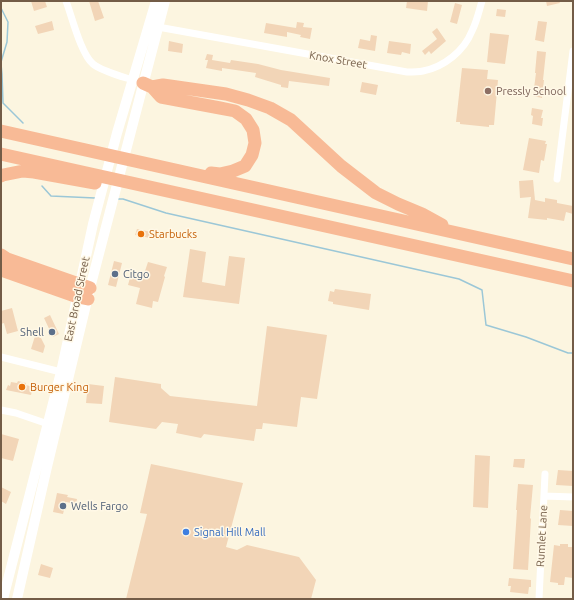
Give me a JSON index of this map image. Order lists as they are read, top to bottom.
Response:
{
  "streets": {
    "main road": ["East Broad Street"],
    "street": ["Knox Street", "Rumlet Lane"]
  },
  "crossings": [
    ["Knox Street", "East Broad Street"]
  ],
  "places": [
    "Pressly School",
    "Starbucks",
    "Citgo",
    "Shell",
    "Burger King",
    "Wells Fargo",
    "Signal Hill Mall"
  ]
}
